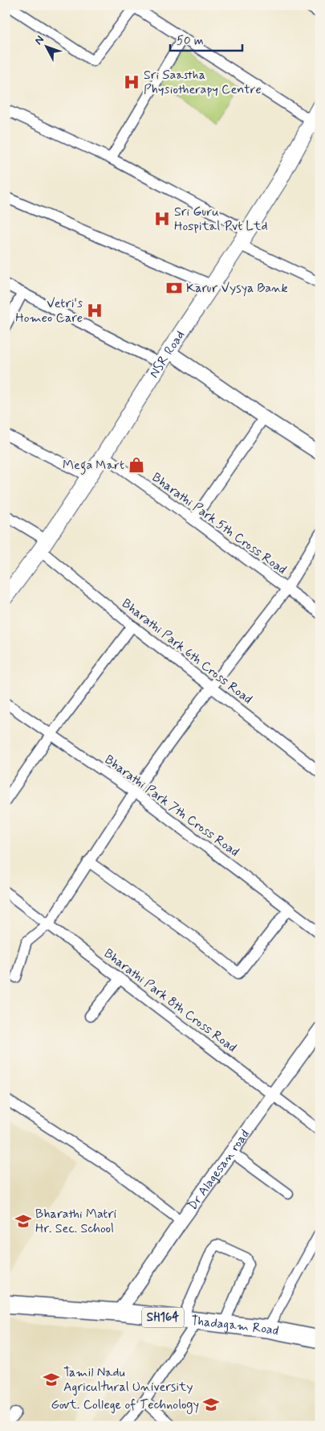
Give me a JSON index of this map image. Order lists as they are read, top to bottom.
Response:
{
  "streets": {
    "main road": ["NSR Road", "SH164", "Thadagam Road"],
    "street": [
      "Bharathi Park 5th Cross Road",
      "Bharathi Park 6th Cross Road",
      "Bharathi Park 7th Cross Road",
      "Bharathi Park 8th Cross Road",
      "Dr Alagesan road"
    ]
  },
  "crossings": [
    ["NSR Road", "Bharathi Park 5th Cross Road"],
    ["NSR Road", "Bharathi Park 6th Cross Road"],
    ["Bharathi Park 8th Cross Road", "Dr Alagesan road"],
    ["Dr Alagesan road", "Thadagam Road"]
  ],
  "places": {
    "hospital": ["Sri Saastha Physiotherapy Centre", "Sri Guru Hospital Pvt Ltd", "Vetri's Homeo Care"],
    "bank": ["Karur Vysya Bank"],
    "shop": ["Mega Mart"],
    "school or university": ["Bharathi Matri Hr. Sec. School", "Tamil Nadu Agricultural University", "Govt. College of Technology"]
  },
  "scale_bar": "50 m",
  "north": "top left"
}
